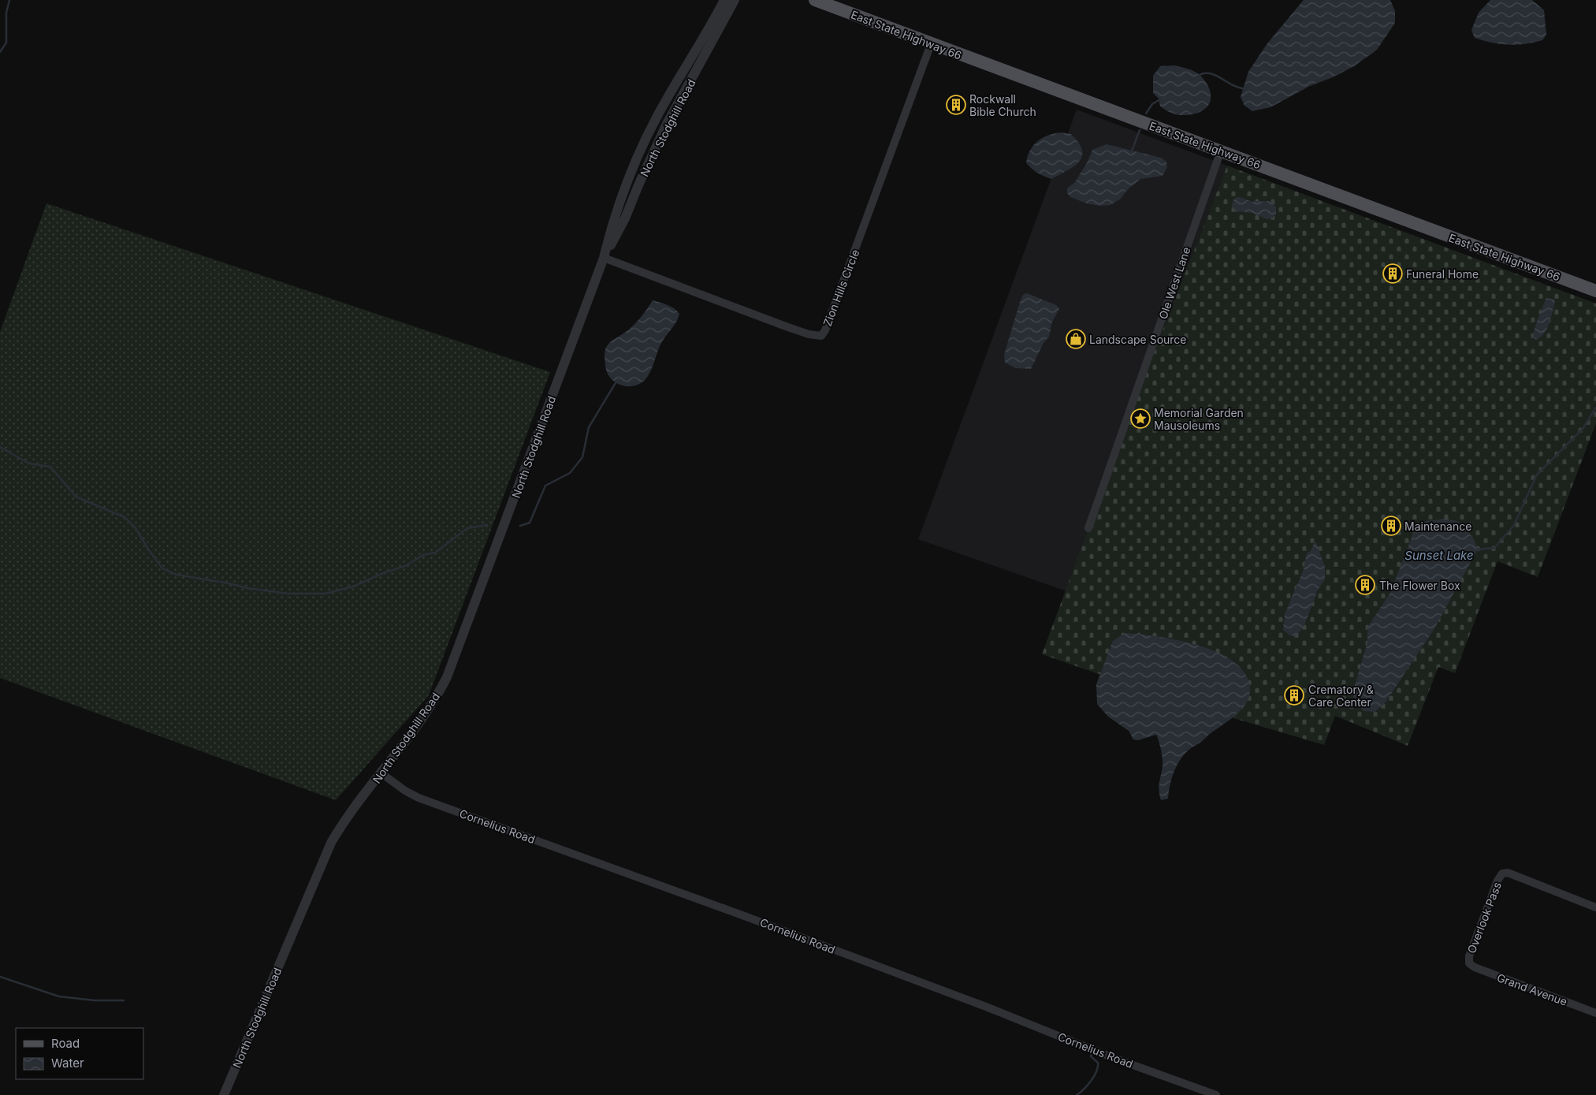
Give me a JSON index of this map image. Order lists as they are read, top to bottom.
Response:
{
  "streets": {
    "main road": ["East State Highway 66"],
    "street": [
      "North Stodghill Road",
      "Ole West Lane",
      "Zion Hills Circle",
      "Cornelius Road",
      "Overlook Pass",
      "Grand Avenue"
    ]
  },
  "crossings": [
    ["East State Highway 66", "Ole West Lane"],
    ["East State Highway 66", "Zion Hills Circle"],
    ["North Stodghill Road", "Zion Hills Circle"],
    ["North Stodghill Road", "Cornelius Road"],
    ["Overlook Pass", "Grand Avenue"]
  ],
  "water": ["Sunset Lake"],
  "places": {
    "building": [
      "Rockwall Bible Church",
      "Funeral Home",
      "Maintenance",
      "The Flower Box",
      "Crematory & Care Center"
    ],
    "shop": ["Landscape Source"],
    "place": ["Memorial Garden Mausoleums"]
  },
  "legend": ["Road", "Water"]
}
